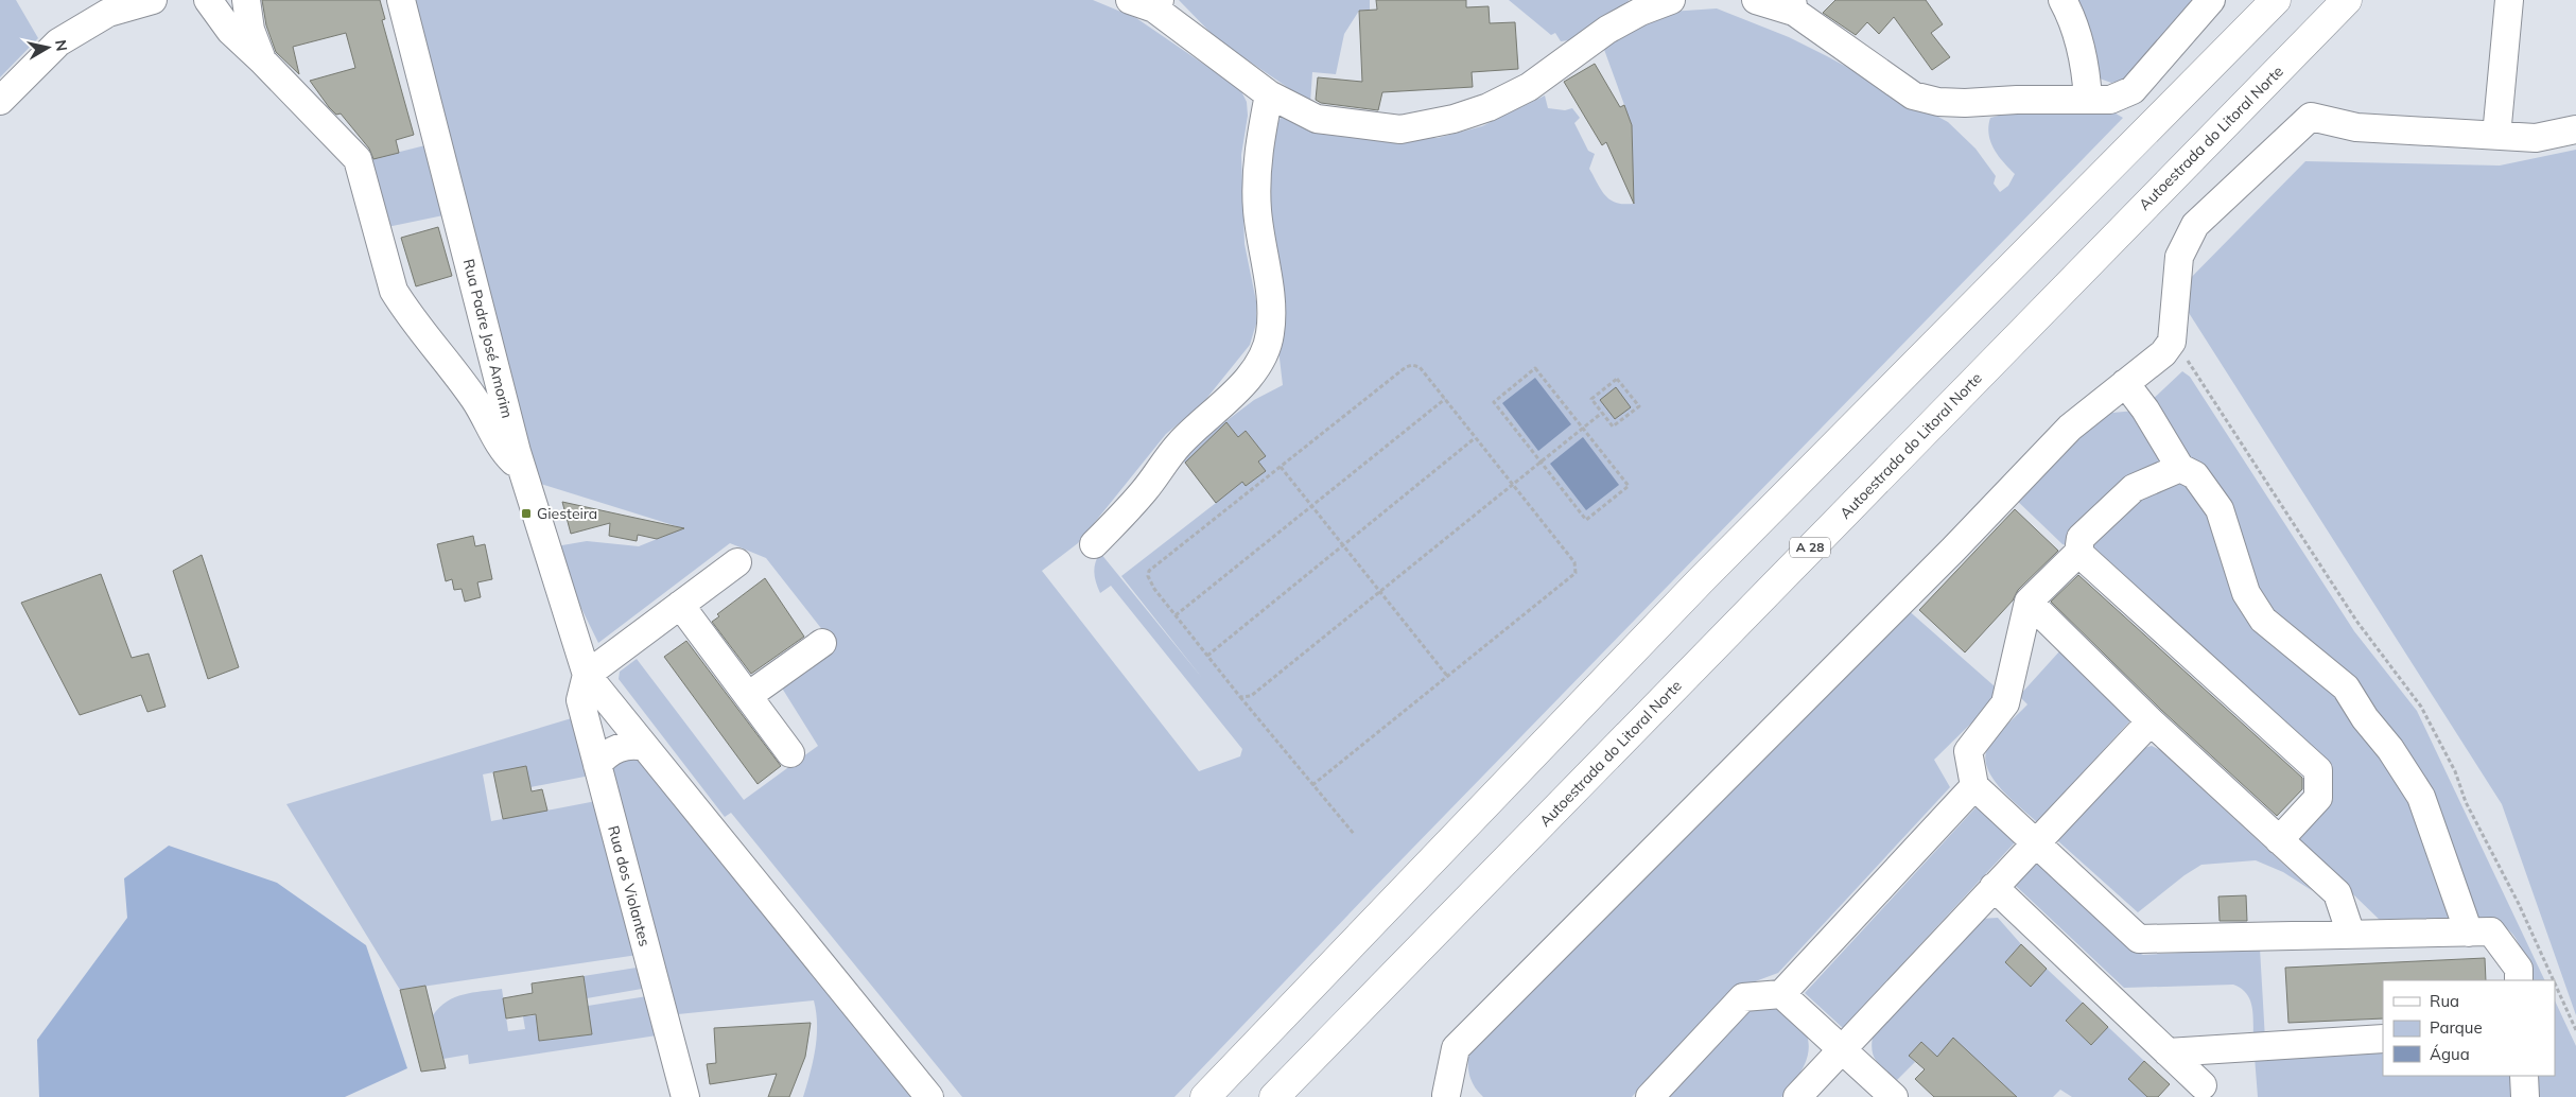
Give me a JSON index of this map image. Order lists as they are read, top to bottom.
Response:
{
  "streets": {
    "highway": ["Autoestrada do Litoral Norte", "A 28"],
    "street": ["Rua Padre José Amorim", "Rua dos Violantes"]
  },
  "crossings": [
    ["Rua Padre José Amorim", "Rua dos Violantes"]
  ],
  "places": {
    "transit": ["Giesteira"]
  },
  "legend": ["Rua", "Parque", "Água"],
  "north": "right"
}
